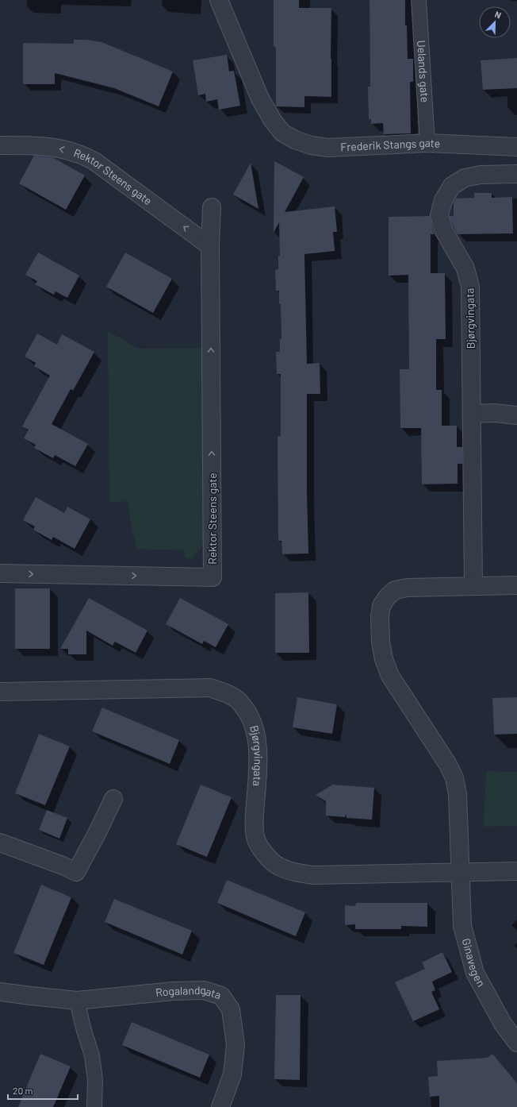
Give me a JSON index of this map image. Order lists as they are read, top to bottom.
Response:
{
  "streets": {
    "street": [
      "Frederik Stangs gate",
      "Rektor Steens gate",
      "Bjørgvingata",
      "Ginavegen",
      "Rogalandgata"
    ],
    "lane": ["Uelands gate"]
  },
  "crossings": [
    ["Uelands gate", "Frederik Stangs gate"],
    ["Bjørgvingata", "Ginavegen"]
  ],
  "scale_bar": "20 m",
  "north": "top right"
}
